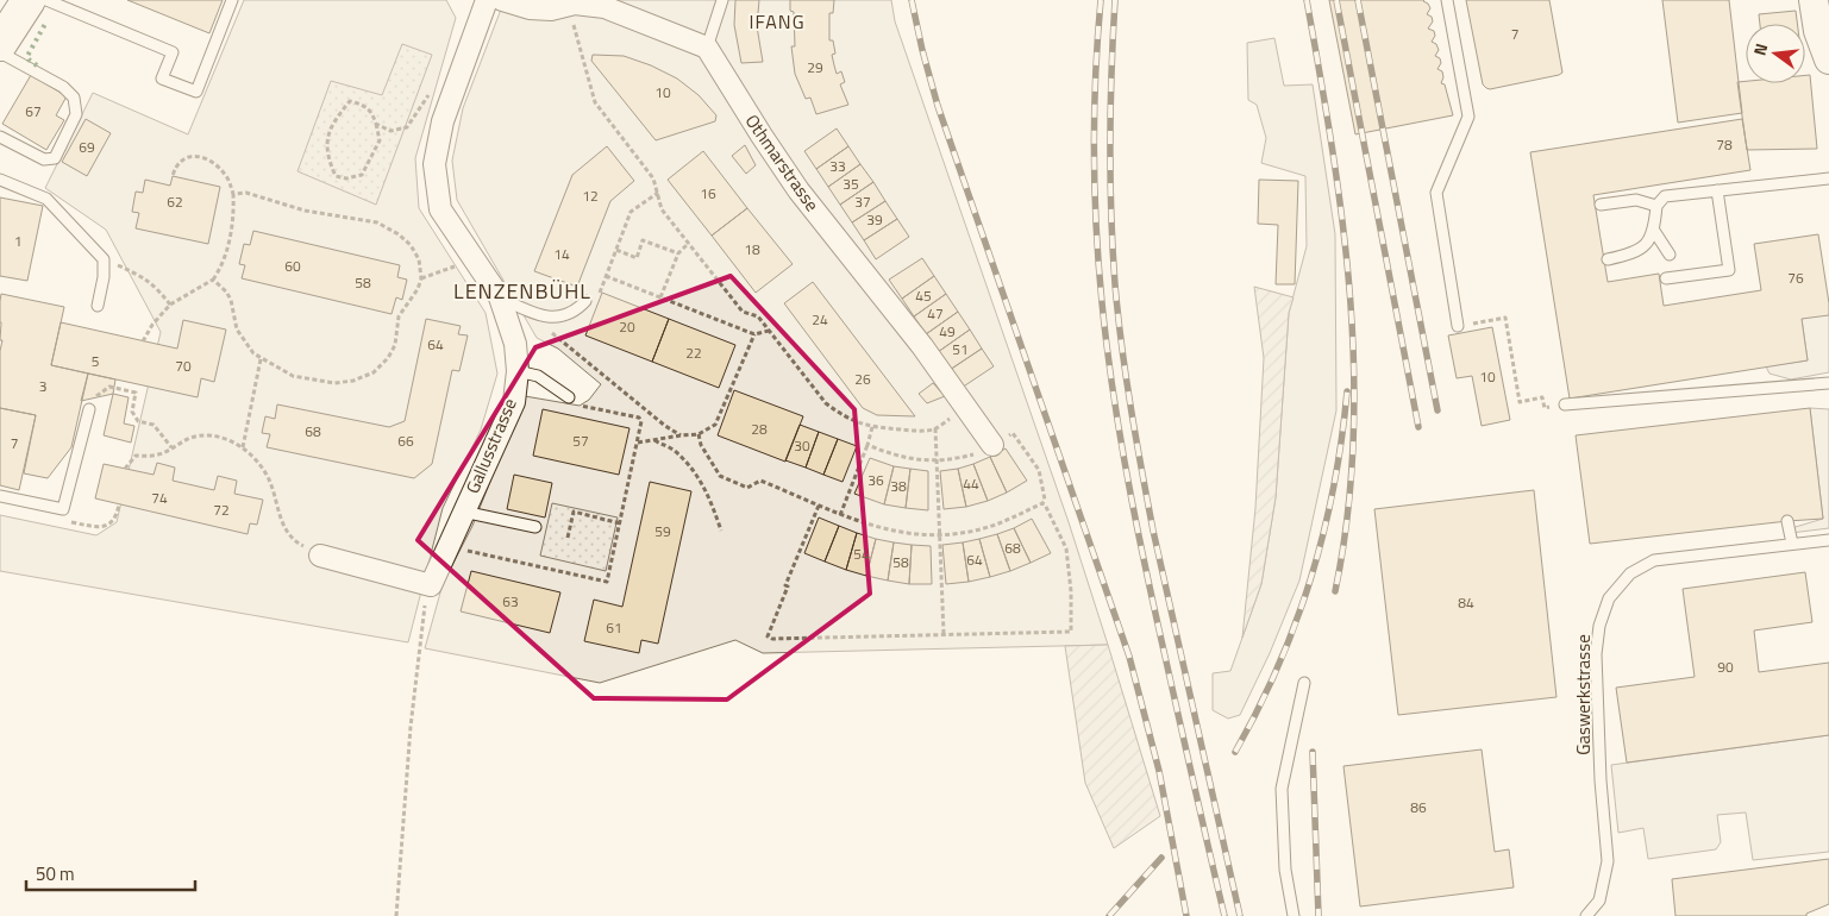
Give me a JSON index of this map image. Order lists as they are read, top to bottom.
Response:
{
  "streets": {
    "street": ["Othmarstrasse", "Gallusstrasse"],
    "lane": ["Gaswerkstrasse"]
  },
  "districts": ["IFANG", "LENZENBÜHL"],
  "house_numbers": [
    "7",
    "29",
    "10",
    "67",
    "78",
    "69",
    "33",
    "35",
    "16",
    "12",
    "62",
    "37",
    "39",
    "1",
    "18",
    "14",
    "60",
    "76",
    "58",
    "45",
    "47",
    "24",
    "20",
    "49",
    "64",
    "51",
    "22",
    "5",
    "70",
    "10",
    "26",
    "3",
    "28",
    "68",
    "66",
    "57",
    "7",
    "30",
    "36",
    "44",
    "38",
    "74",
    "72",
    "59",
    "68",
    "54",
    "64",
    "58",
    "63",
    "84",
    "61",
    "90",
    "86"
  ],
  "scale_bar": "50 m",
  "north": "left"
}
